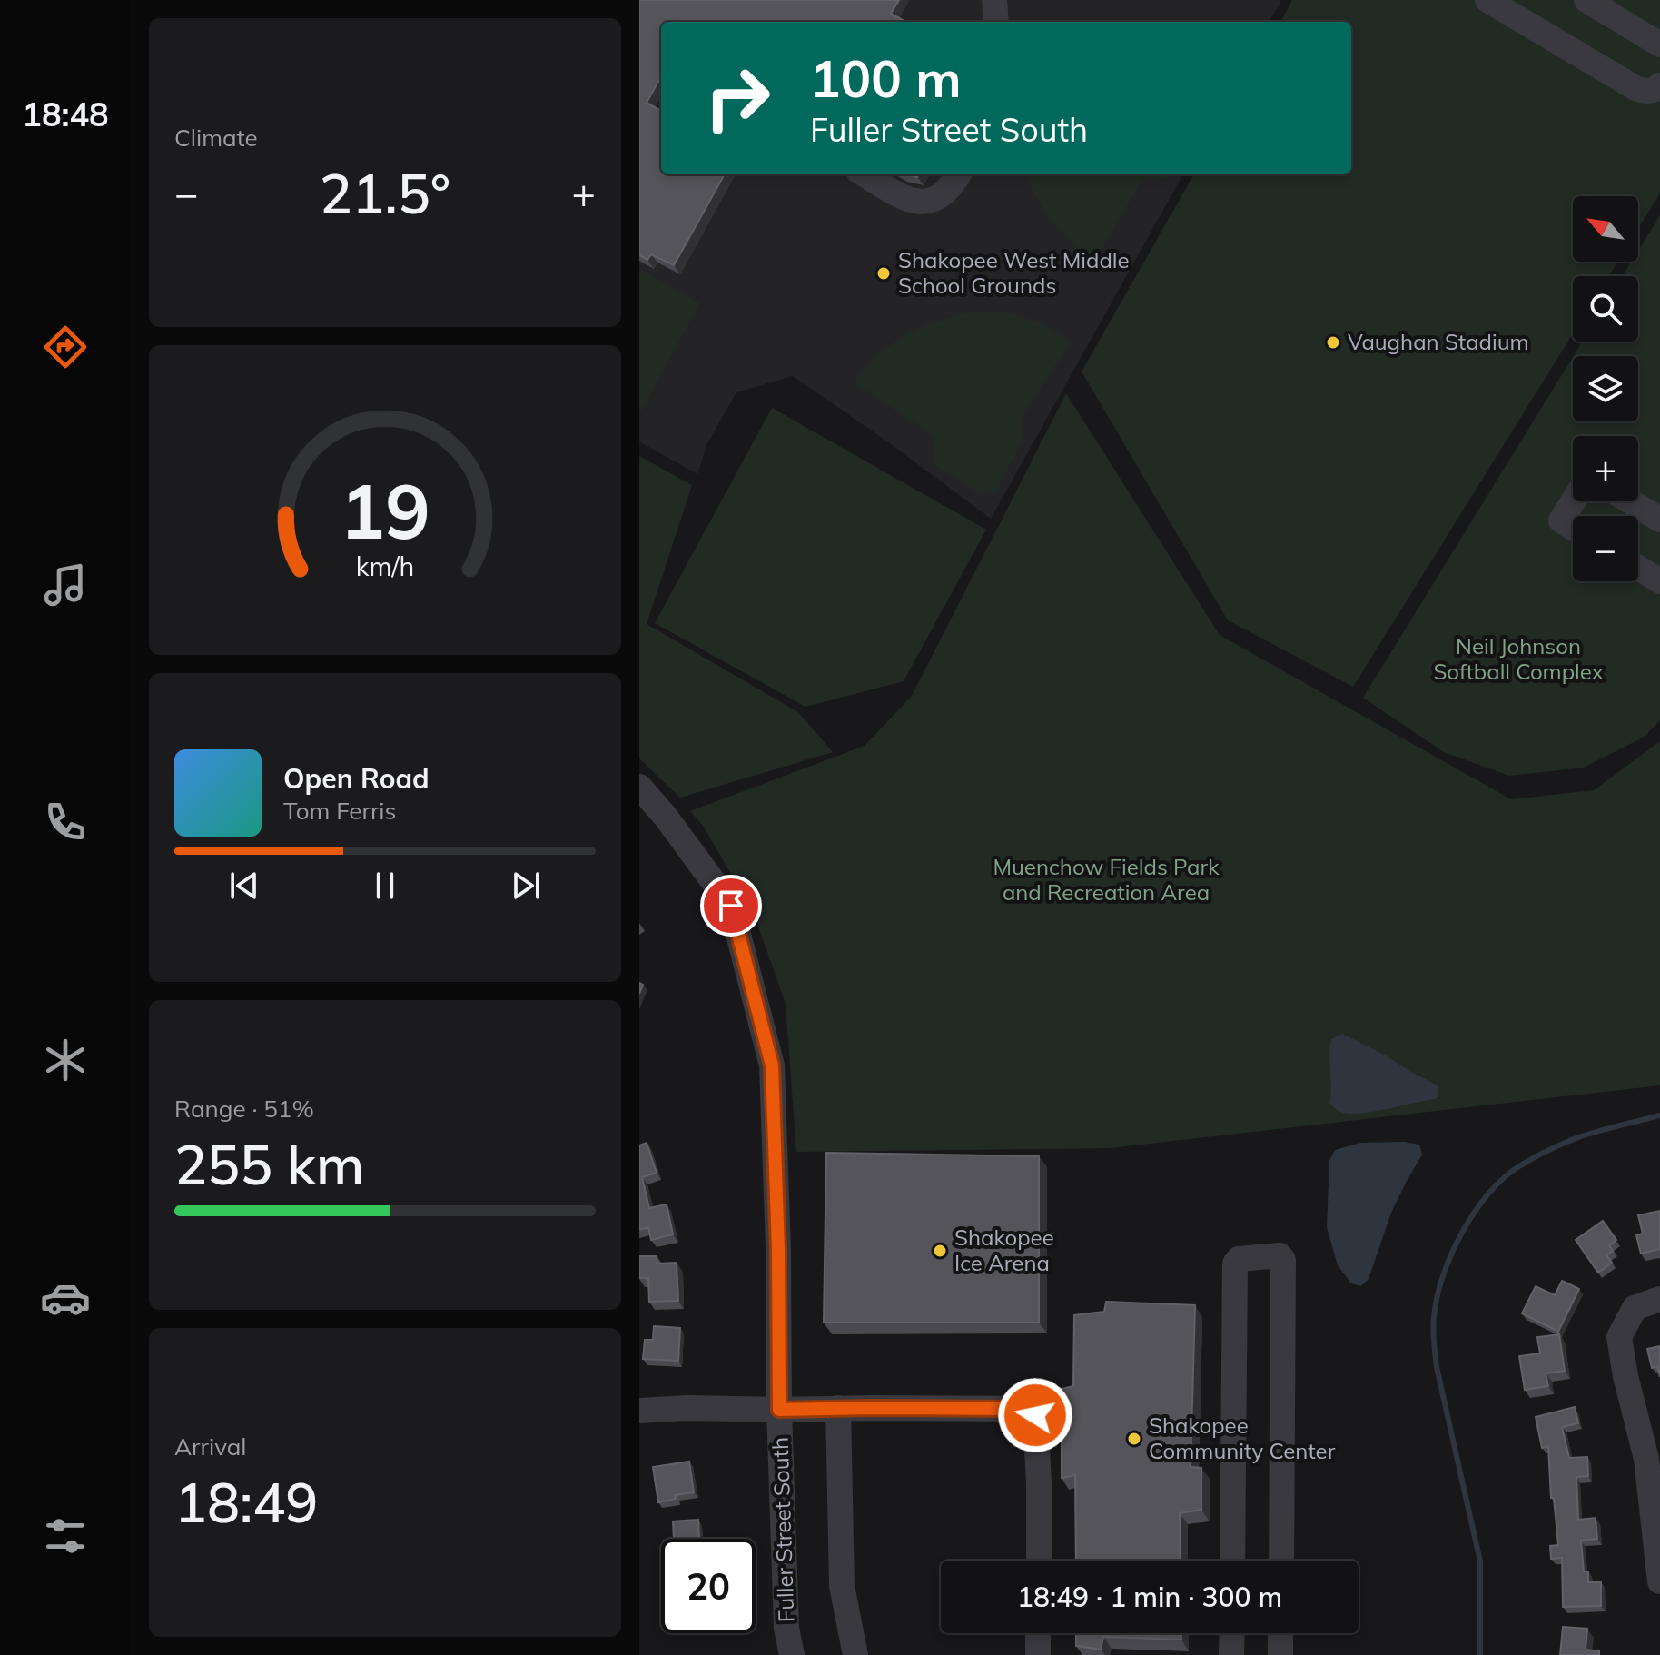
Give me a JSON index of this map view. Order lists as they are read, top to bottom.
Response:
{
  "streets": {
    "street": ["Fuller Street South"]
  },
  "parks": ["Neil Johnson Softball Complex", "Muenchow Fields Park and Recreation Area"],
  "places": [
    "Shakopee West Middle School Grounds",
    "Vaughan Stadium",
    "Shakopee Ice Arena",
    "Shakopee Community Center"
  ],
  "north": "top left",
  "page": {
    "tabs": "18:48",
    "tile": [
      "Climate",
      ["Range · 51%", "255 km"],
      ["Arrival", "18:49"]
    ],
    "turn": ["100 m", "Fuller Street South"],
    "heat": ["−", "21.5°", "+"],
    "map_buttons": ["+", "−"],
    "song": ["Open Road", "Tom Ferris"],
    "limit": "20",
    "trip": "18:49 · 1 min · 300 m",
    "gauge": ["19", "km/h"]
  }
}
